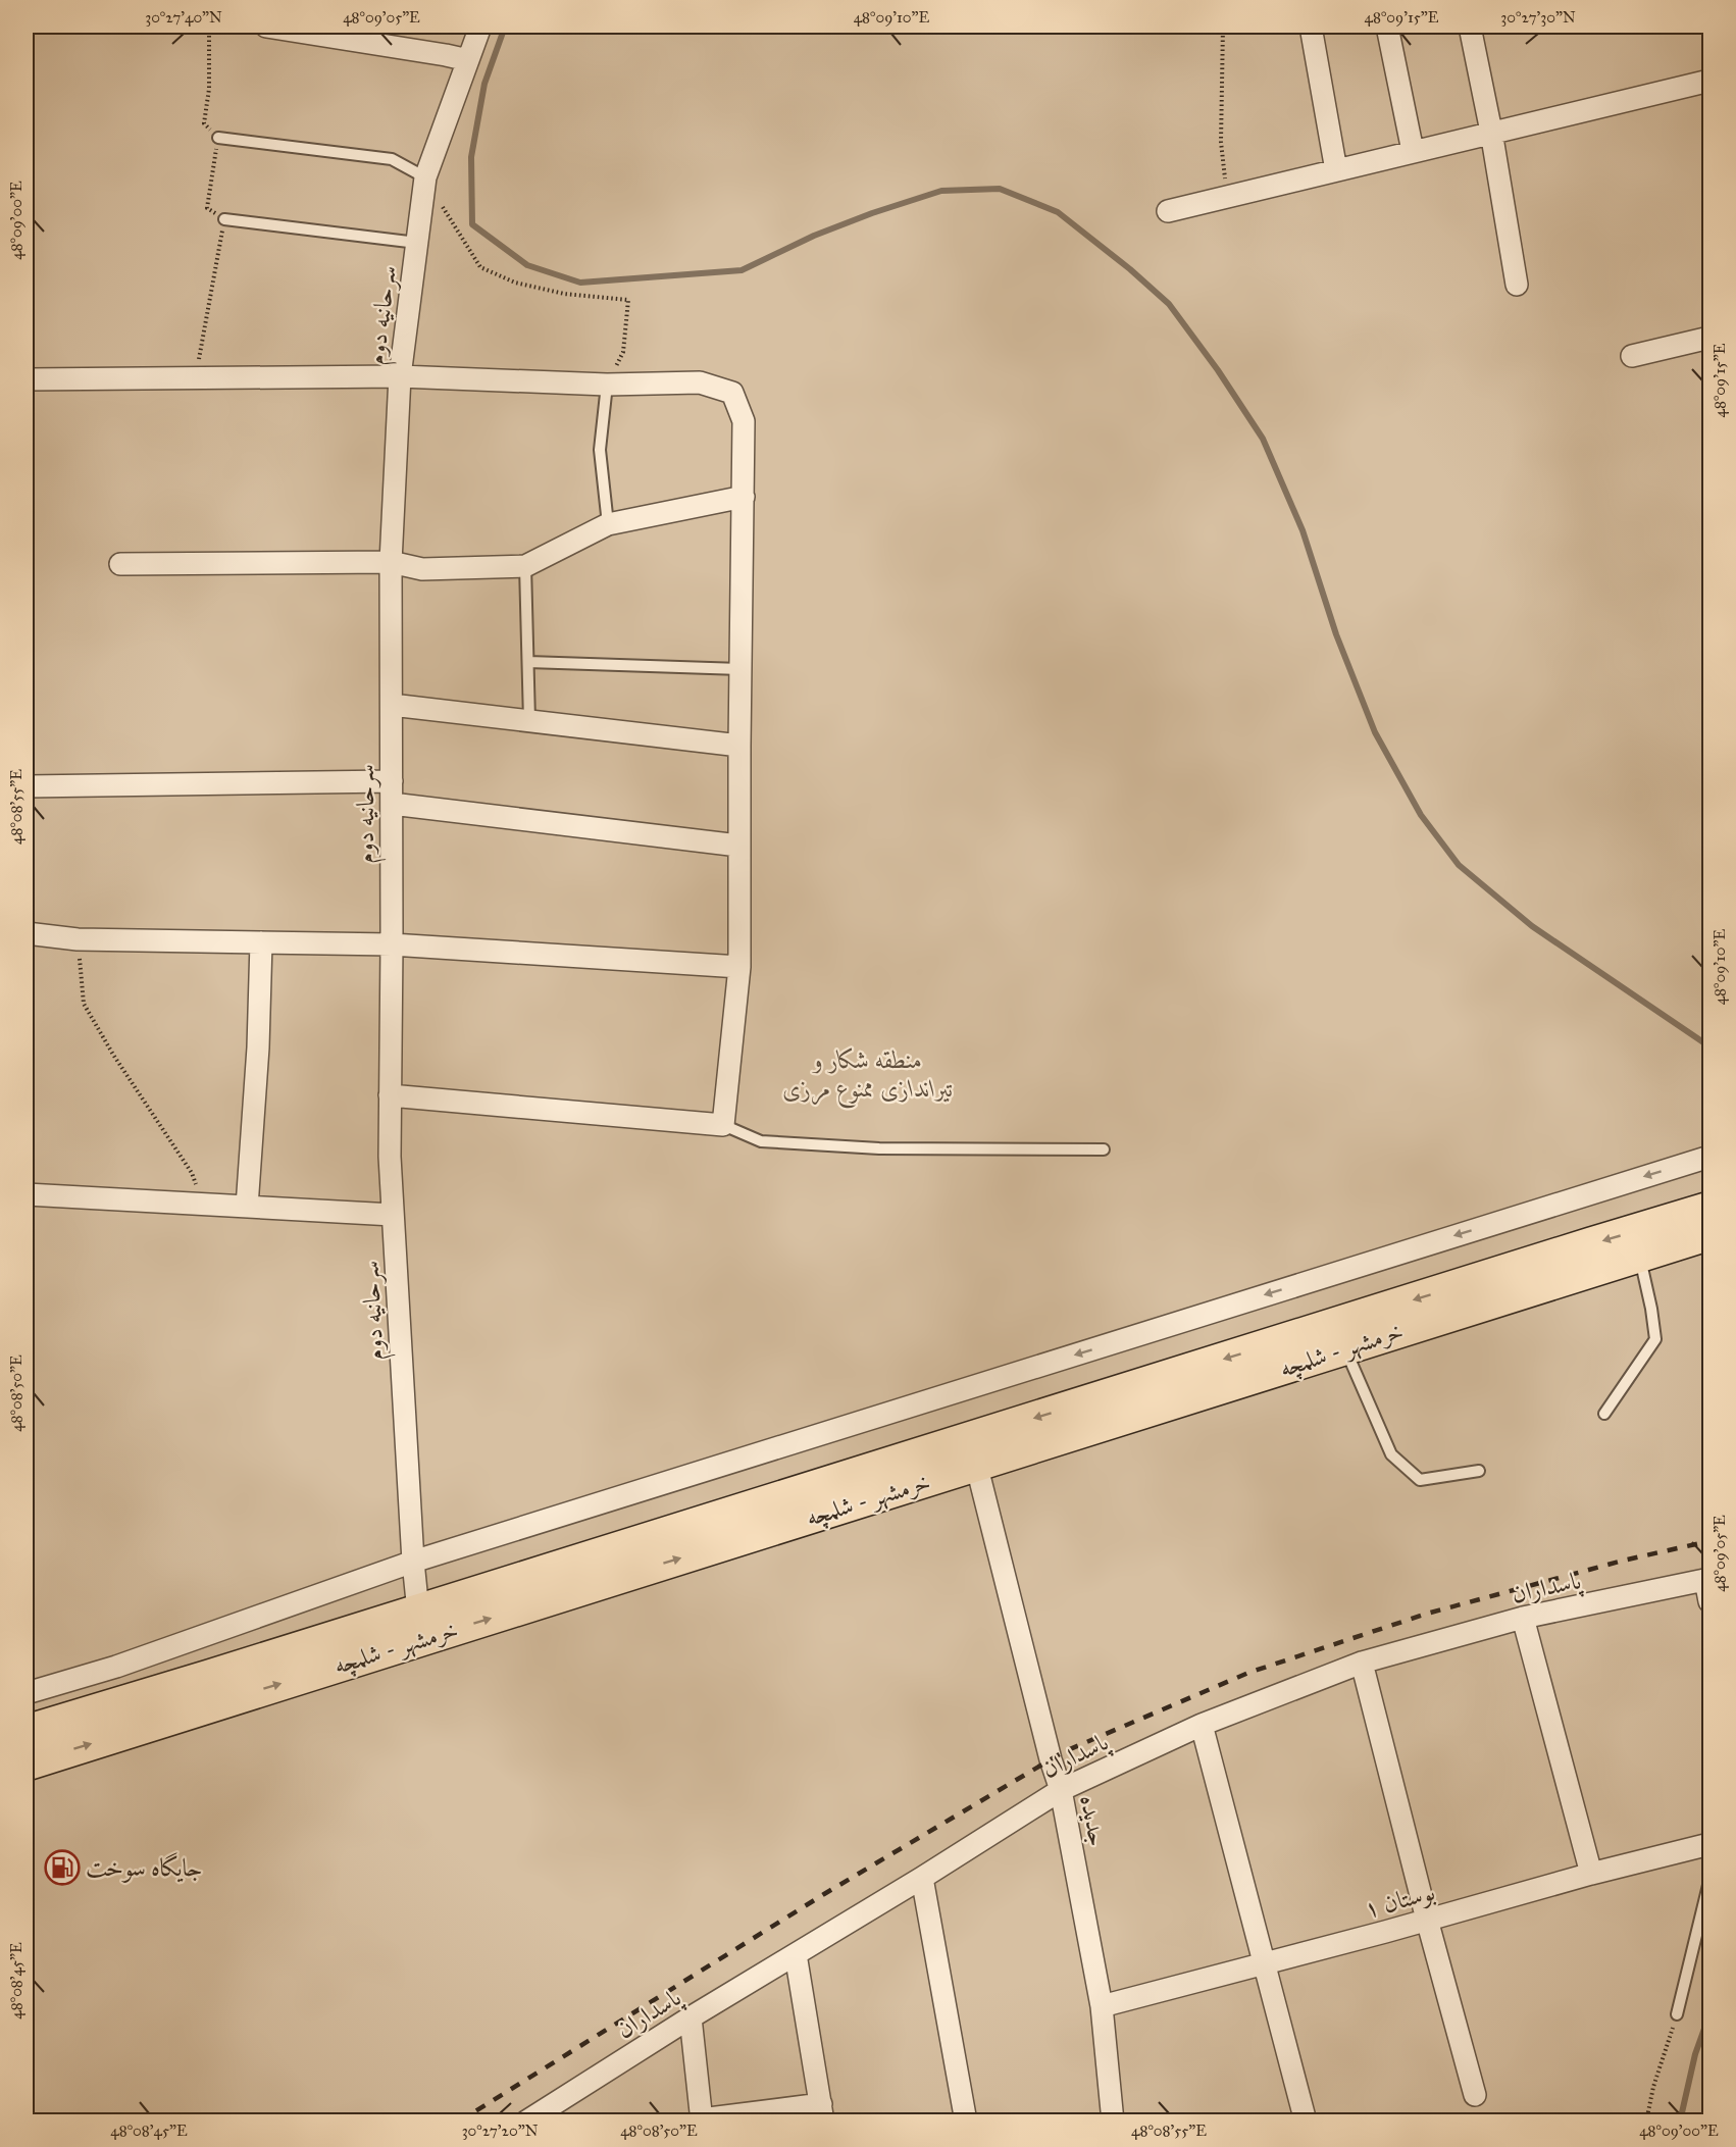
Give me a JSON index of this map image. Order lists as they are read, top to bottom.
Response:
{
  "streets": {
    "highway": ["خرمشهر - شلمچه"],
    "street": [
      "سرحانیه دوم",
      "پاسداران",
      "جدیده",
      "بوستان ۱"
    ]
  },
  "crossings": [
    ["سرحانیه دوم", "خرمشهر - شلمچه"],
    ["خرمشهر - شلمچه", "جدیده"],
    ["پاسداران", "جدیده"],
    ["جدیده", "بوستان ۱"]
  ],
  "parks": ["منطقه شکار و تیراندازی ممنوع مرزی"],
  "places": {
    "fuel station": ["جایگاه سوخت"]
  },
  "coordinates": [
    "30°27'40\"N",
    "48°09'05\"E",
    "48°09'10\"E",
    "48°09'15\"E",
    "30°27'30\"N",
    "48°09'00\"E",
    "48°08'55\"E",
    "48°08'50\"E",
    "48°08'45\"E",
    "30°27'20\"N"
  ]
}
